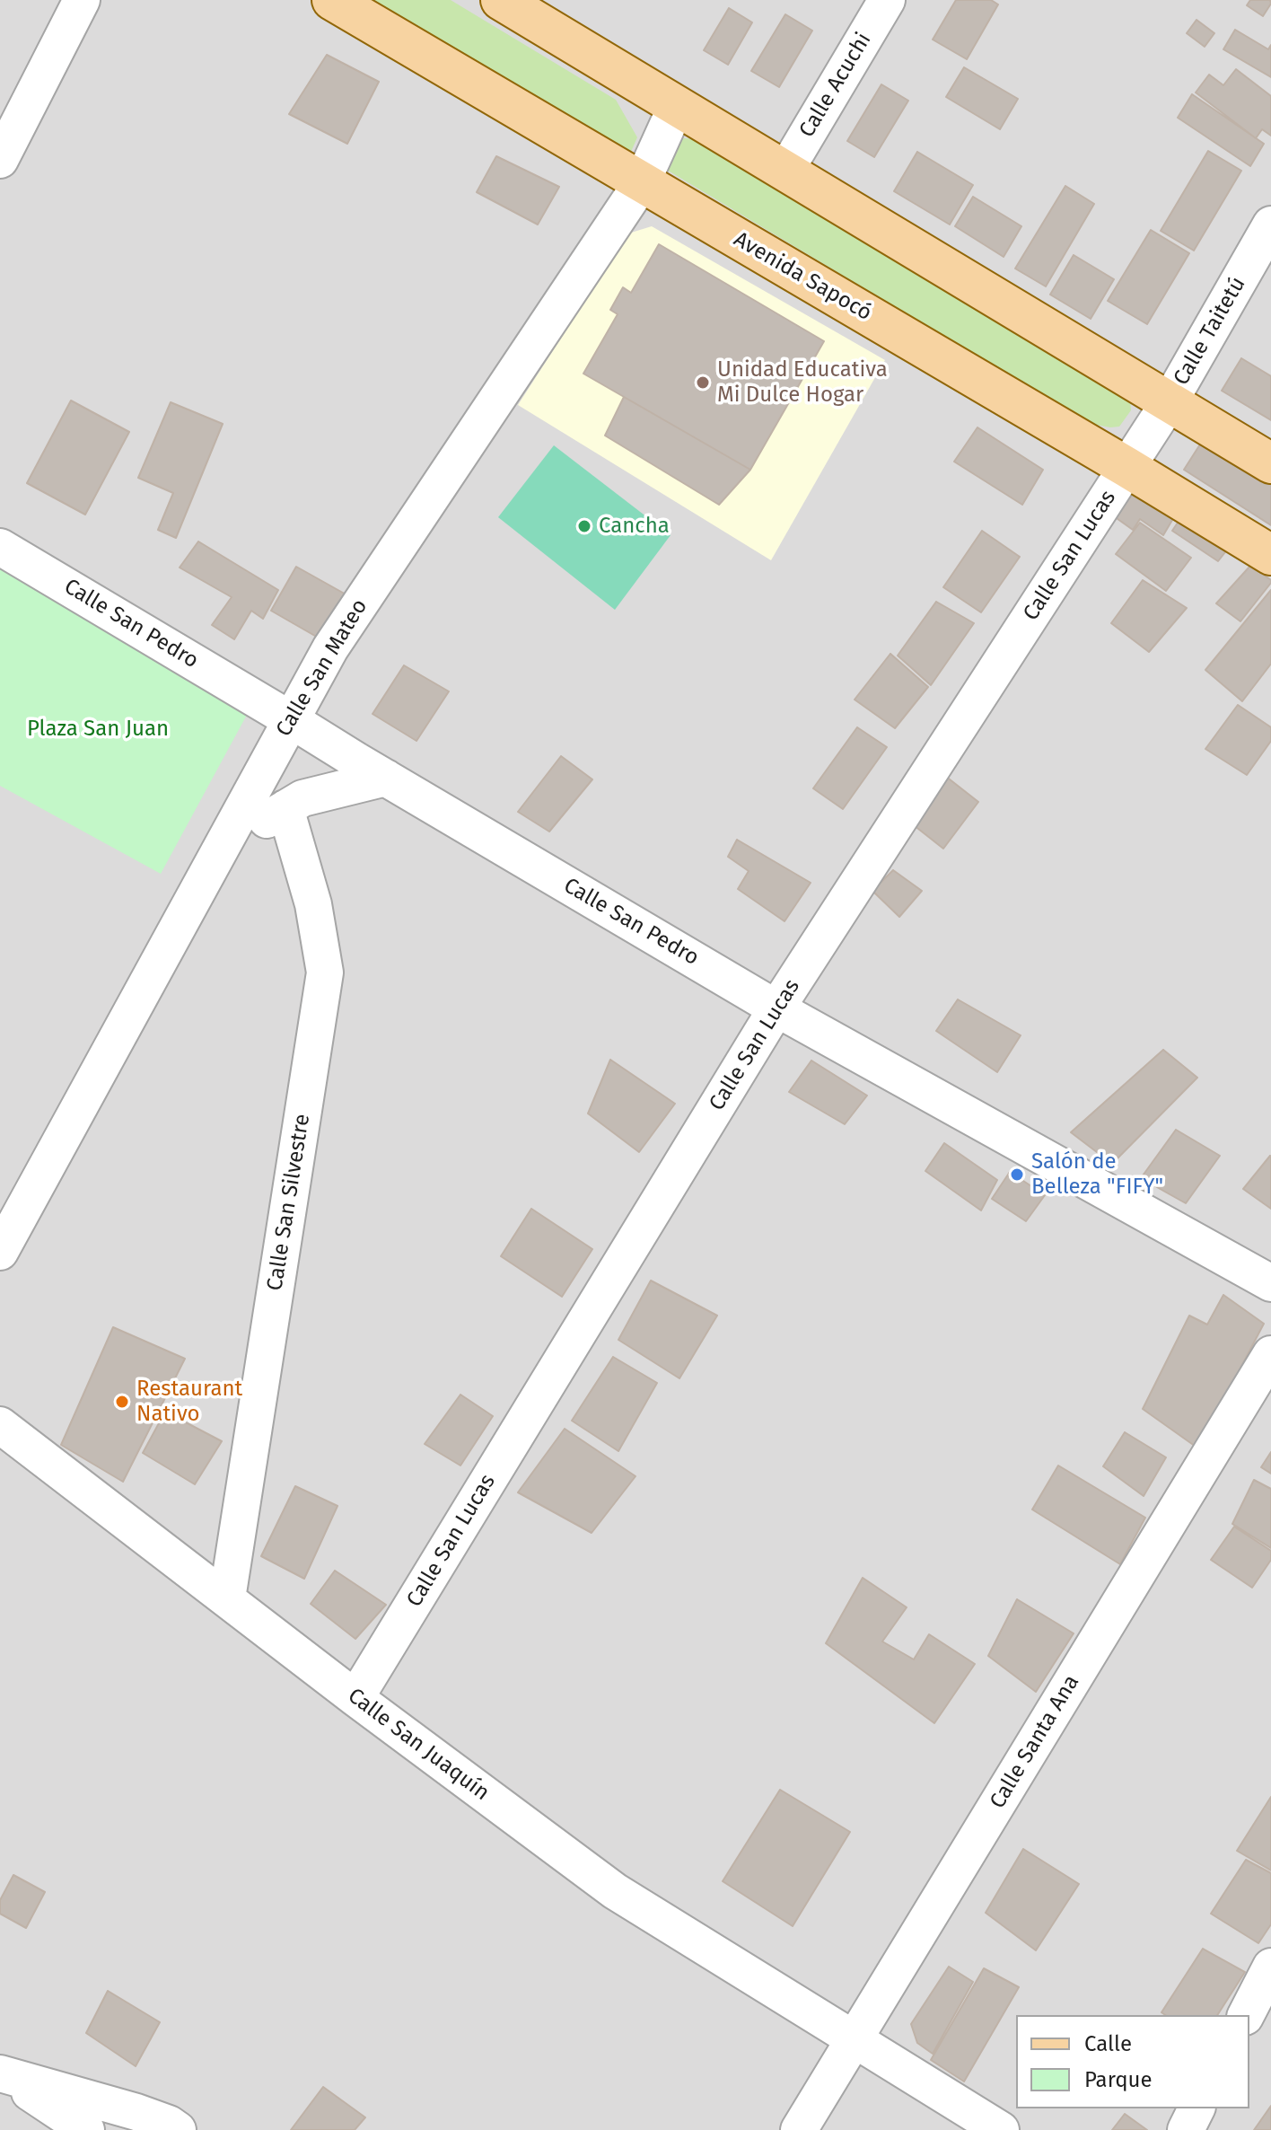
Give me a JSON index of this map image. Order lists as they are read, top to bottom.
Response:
{
  "streets": {
    "main road": ["Avenida Sapocó"],
    "street": [
      "Calle Acuchi",
      "Calle Taitetú",
      "Calle San Lucas",
      "Calle San Pedro",
      "Calle San Mateo",
      "Calle San Silvestre",
      "Calle Santa Ana",
      "Calle San Juaquín"
    ]
  },
  "crossings": [
    ["Avenida Sapocó", "Calle San Lucas"],
    ["Avenida Sapocó", "Calle San Mateo"],
    ["Calle Taitetú", "Calle San Lucas"],
    ["Calle San Lucas", "Calle San Pedro"],
    ["Calle San Lucas", "Calle San Juaquín"],
    ["Calle San Pedro", "Calle San Mateo"],
    ["Calle San Silvestre", "Calle San Juaquín"],
    ["Calle Santa Ana", "Calle San Juaquín"]
  ],
  "parks": ["Plaza San Juan"],
  "places": [
    "Unidad Educativa Mi Dulce Hogar",
    "Cancha",
    "Salón de Belleza \"FIFY\"",
    "Restaurant Nativo"
  ],
  "legend": ["Calle", "Parque"]
}
